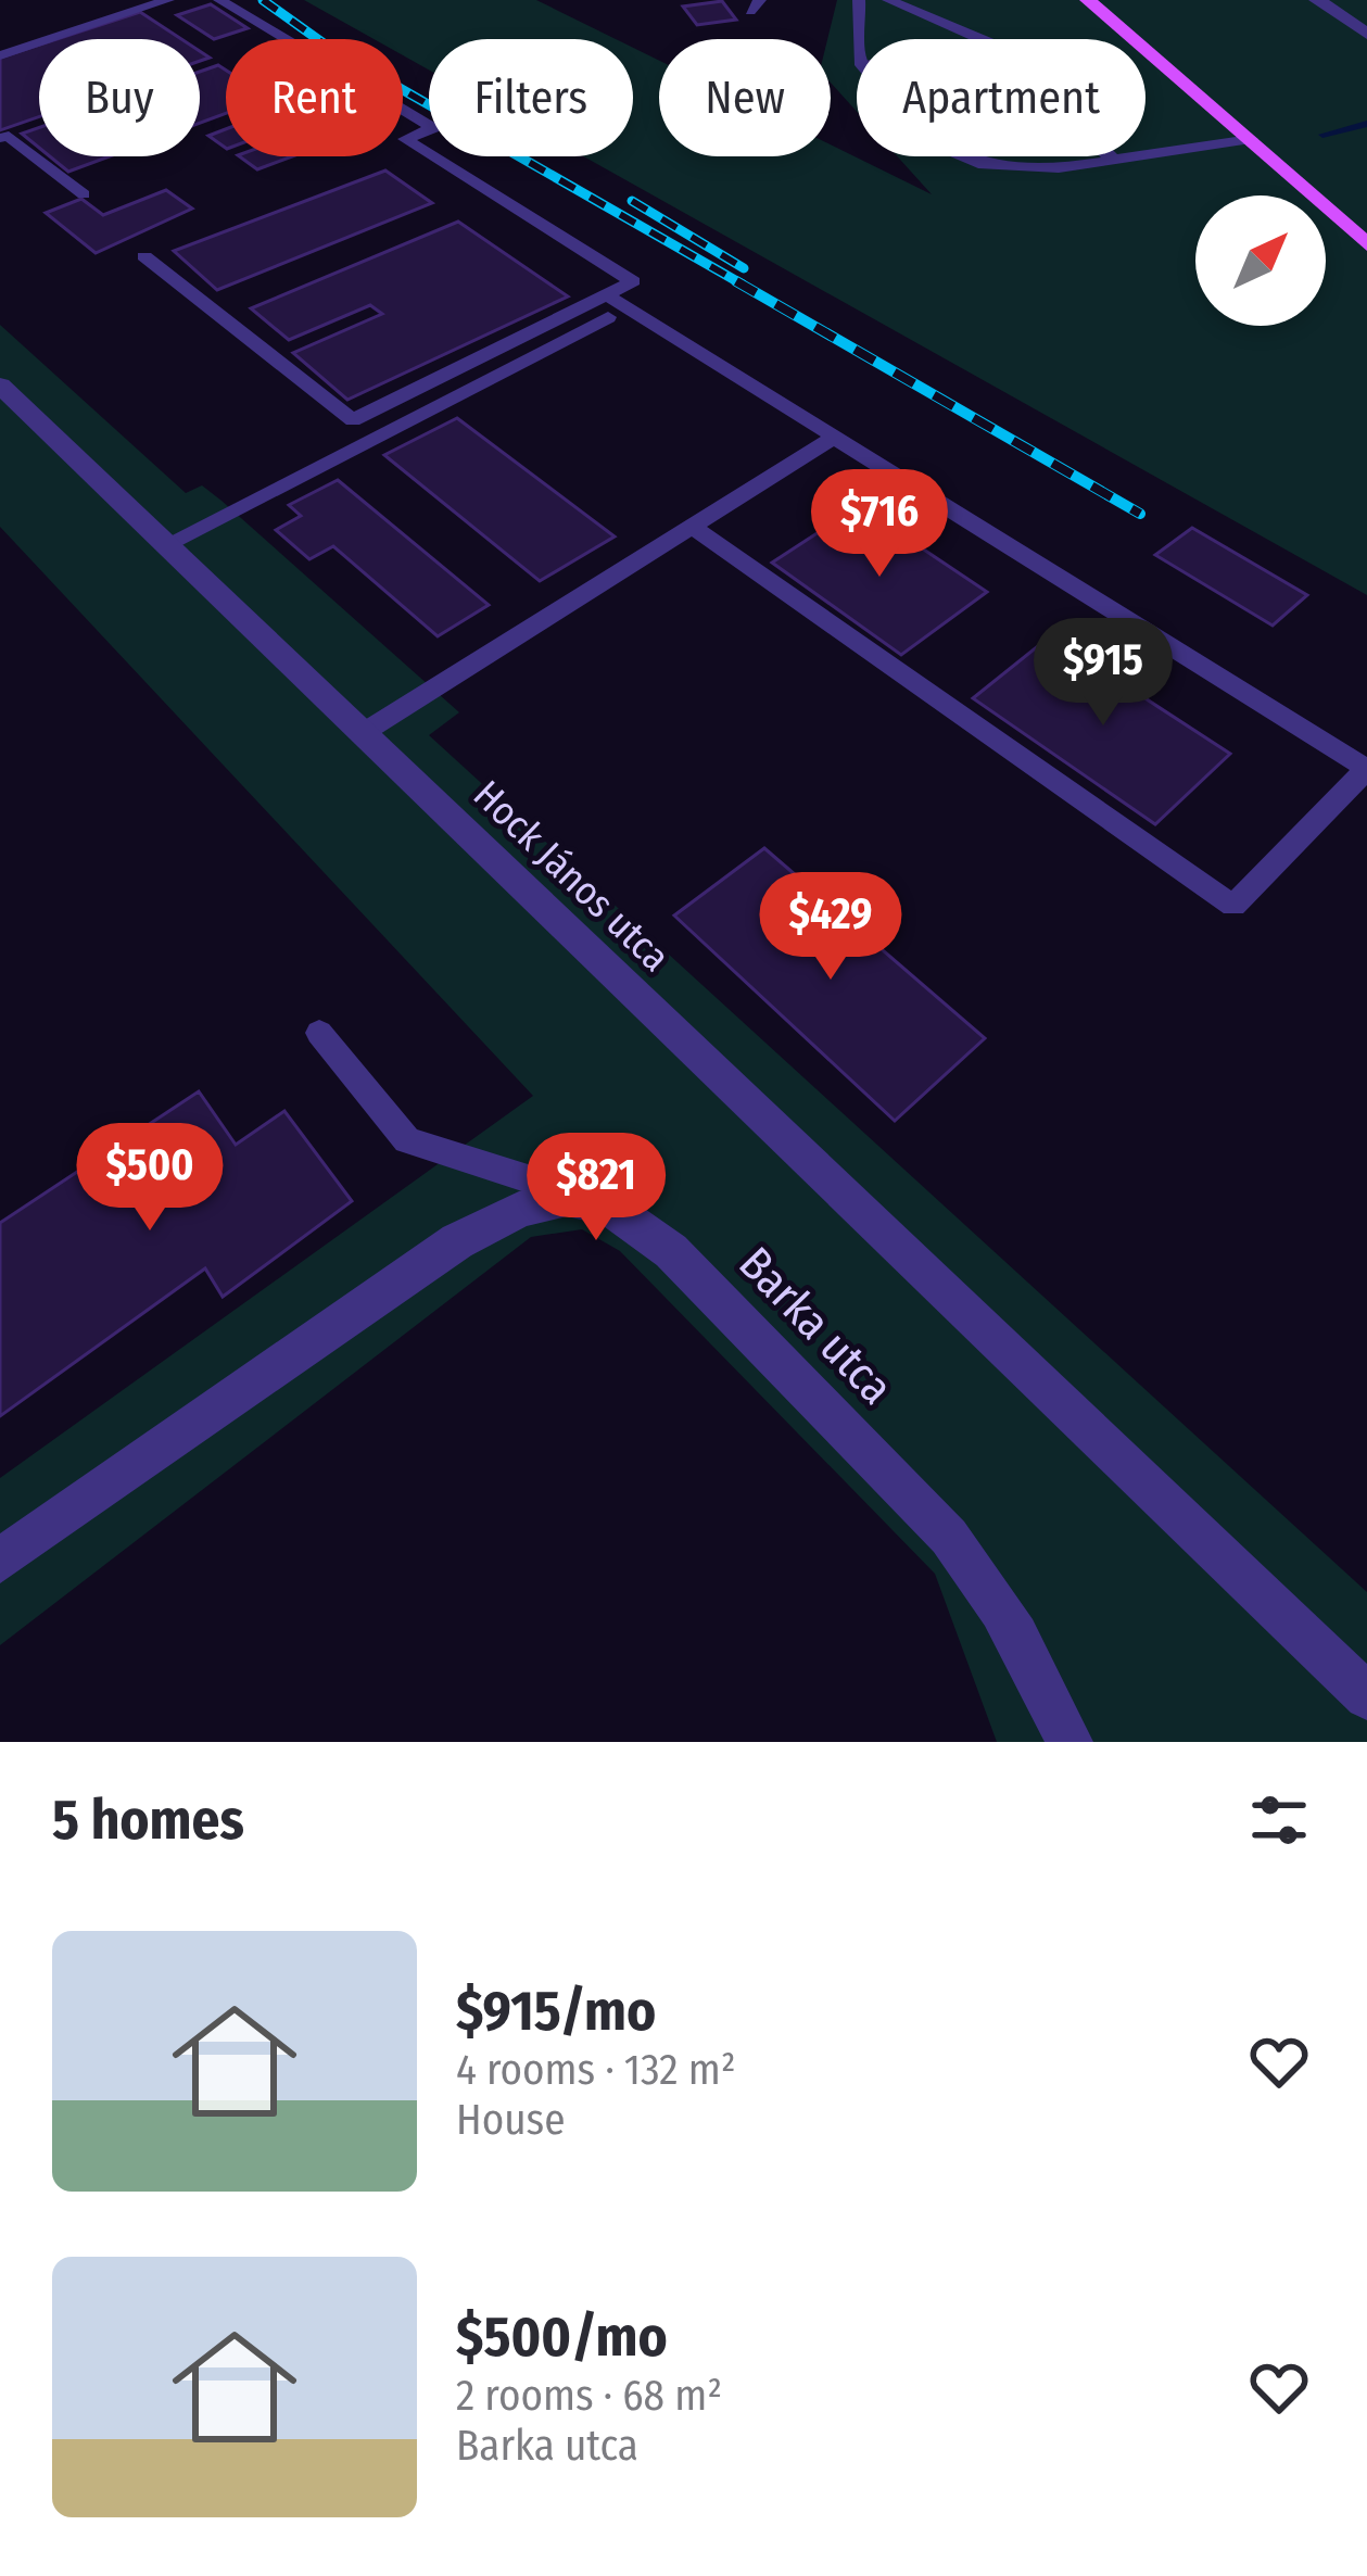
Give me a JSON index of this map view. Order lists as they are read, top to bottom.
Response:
{
  "streets": {
    "street": ["Hock János utca", "Barka utca"]
  },
  "north": "top right",
  "page": {
    "chip": [
      "Buy",
      "Rent",
      "Filters",
      "New",
      "Apartment"
    ],
    "price": [
      "$716",
      "$915",
      "$429",
      "$500",
      "$821"
    ],
    "heading": "5 homes",
    "list": [
      {
        "name": "$915/mo",
        "note": "4 rooms · 132 m² · House"
      },
      {
        "name": "$500/mo",
        "note": "2 rooms · 68 m² · Barka utca"
      }
    ]
  }
}
